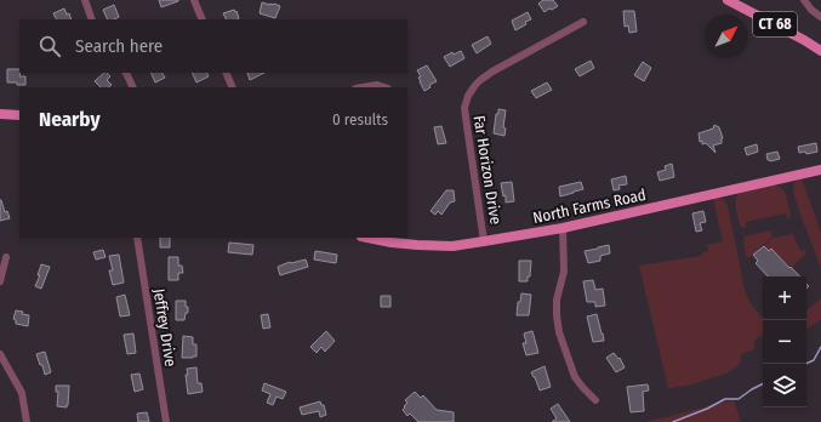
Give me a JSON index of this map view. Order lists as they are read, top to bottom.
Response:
{
  "streets": {
    "main road": ["CT 68", "North Farms Road"],
    "street": ["Far Horizon Drive", "Jeffrey Drive"]
  },
  "crossings": [
    ["Far Horizon Drive", "North Farms Road"]
  ],
  "north": "top right",
  "page": {
    "search": "Search here",
    "heading": ["Nearby", "0 results"],
    "map_buttons": ["+", "−"]
  }
}
